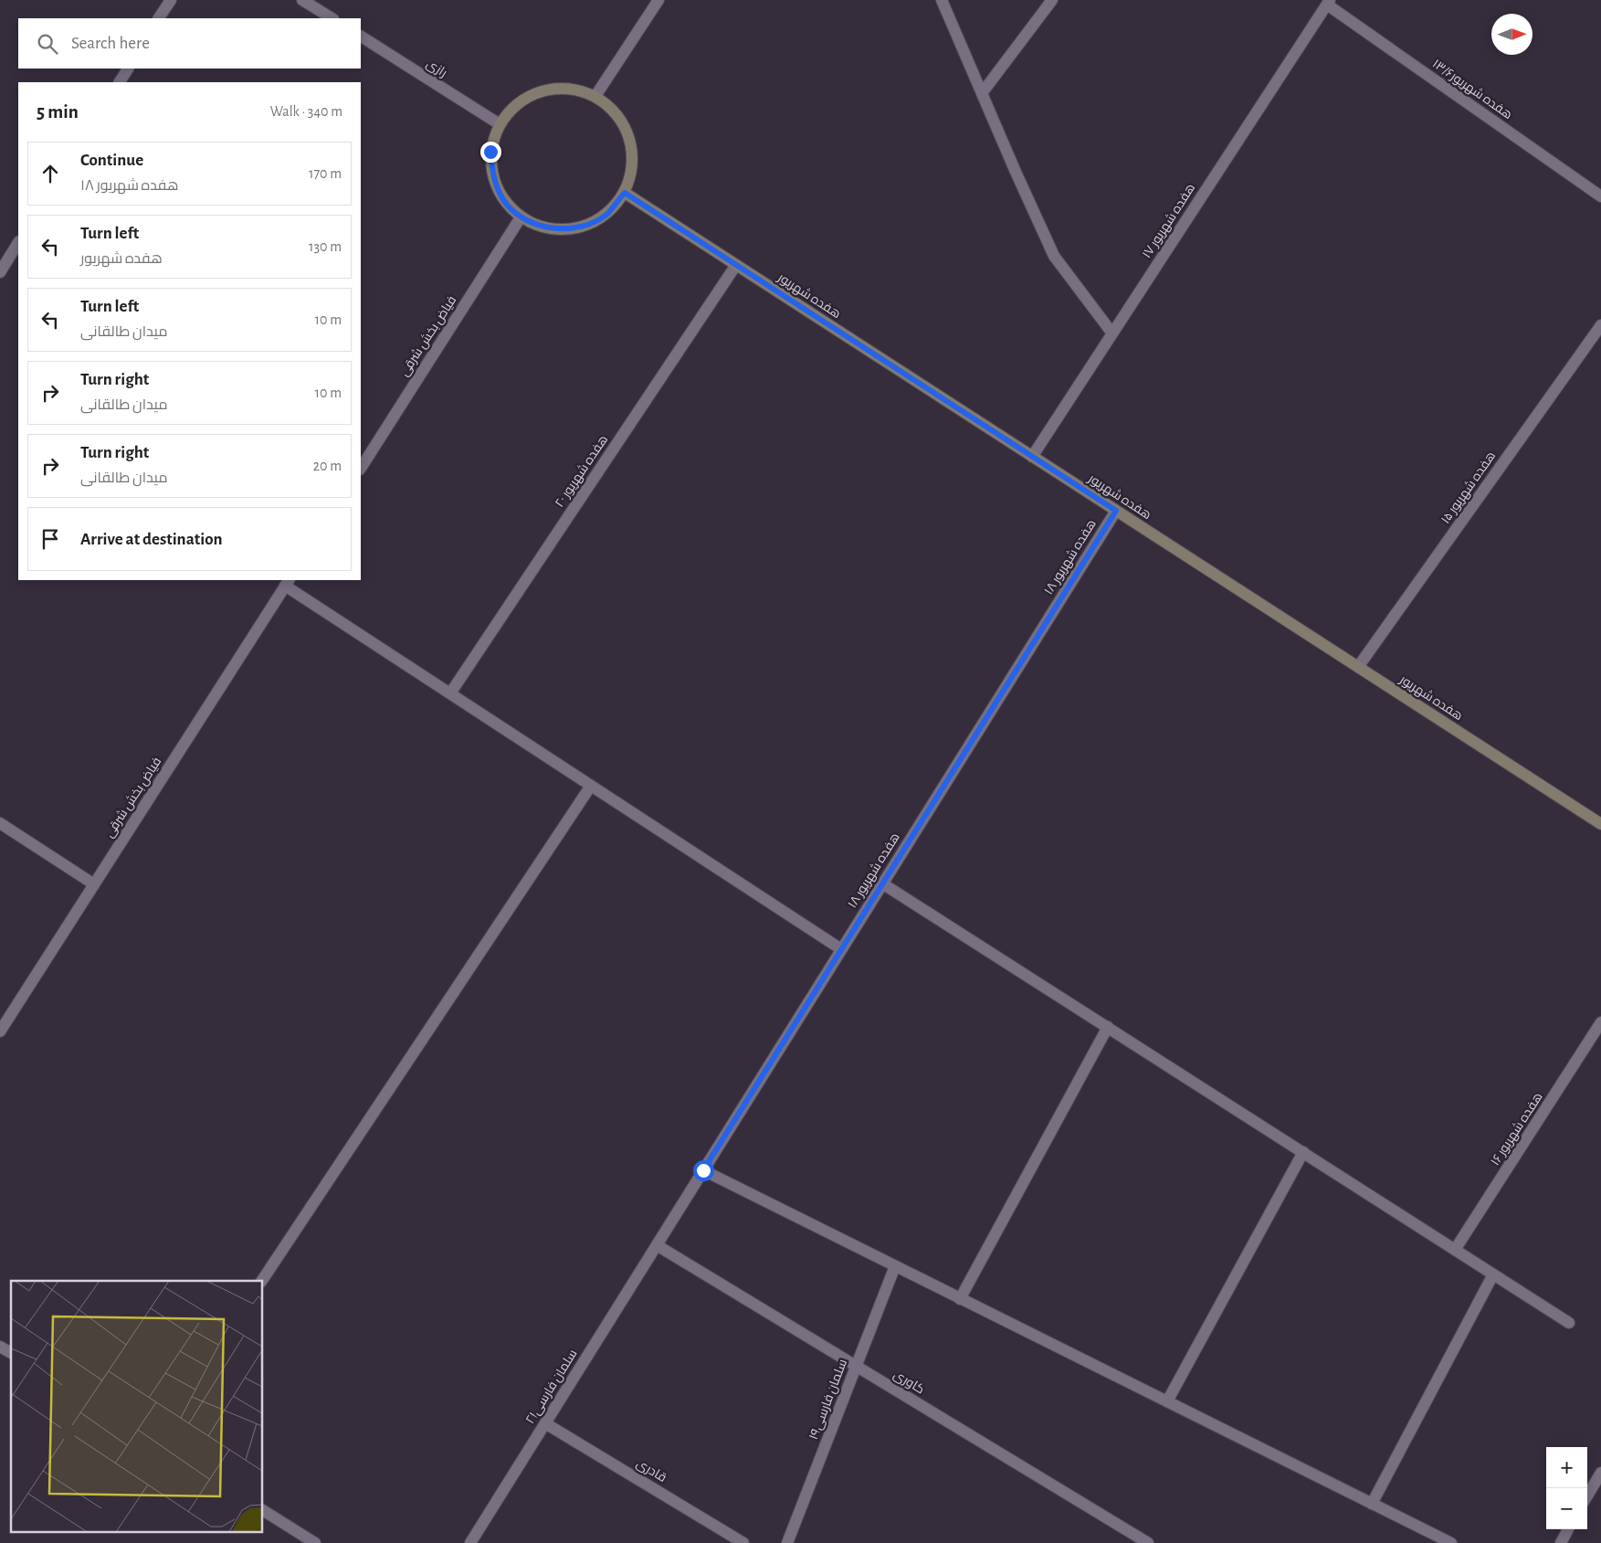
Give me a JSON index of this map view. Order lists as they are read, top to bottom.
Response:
{
  "streets": {
    "main road": ["هفده شهریور"],
    "street": [
      "رازی",
      "هفده شهریور۱۳/۶",
      "هفده شهریور ۱۷",
      "فیاض بخش شرقی",
      "هفده شهریور ۲۰",
      "هفده شهریور ۱۵",
      "هفده شهریور ۱۸",
      "هفده شهریور ۱۶",
      "کاوری",
      "سلمان فارسی۲۱",
      "سلمان فارسی۱۹",
      "قادری"
    ]
  },
  "crossings": [
    ["رازی", "هفده شهریور"],
    ["رازی", "فیاض بخش شرقی"],
    ["هفده شهریور۱۳/۶", "هفده شهریور ۱۷"],
    ["هفده شهریور ۱۷", "هفده شهریور"],
    ["هفده شهریور", "فیاض بخش شرقی"],
    ["هفده شهریور", "هفده شهریور ۲۰"],
    ["هفده شهریور", "هفده شهریور ۱۵"],
    ["هفده شهریور", "هفده شهریور ۱۸"],
    ["هفده شهریور ۱۸", "کاوری"],
    ["هفده شهریور ۱۸", "سلمان فارسی۲۱"],
    ["کاوری", "سلمان فارسی۲۱"],
    ["کاوری", "سلمان فارسی۱۹"],
    ["سلمان فارسی۲۱", "قادری"]
  ],
  "north": "right",
  "page": {
    "search": "Search here",
    "heading": ["5 min", "Walk · 340 m"],
    "list": [
      ["Continue", "هفده شهریور ۱۸", "170 m"],
      ["Turn left", "هفده شهریور", "130 m"],
      ["Turn left", "میدان طالقانی", "10 m"],
      ["Turn right", "میدان طالقانی", "10 m"],
      ["Turn right", "میدان طالقانی", "20 m"],
      "Arrive at destination"
    ],
    "map_buttons": ["+", "−"]
  }
}
